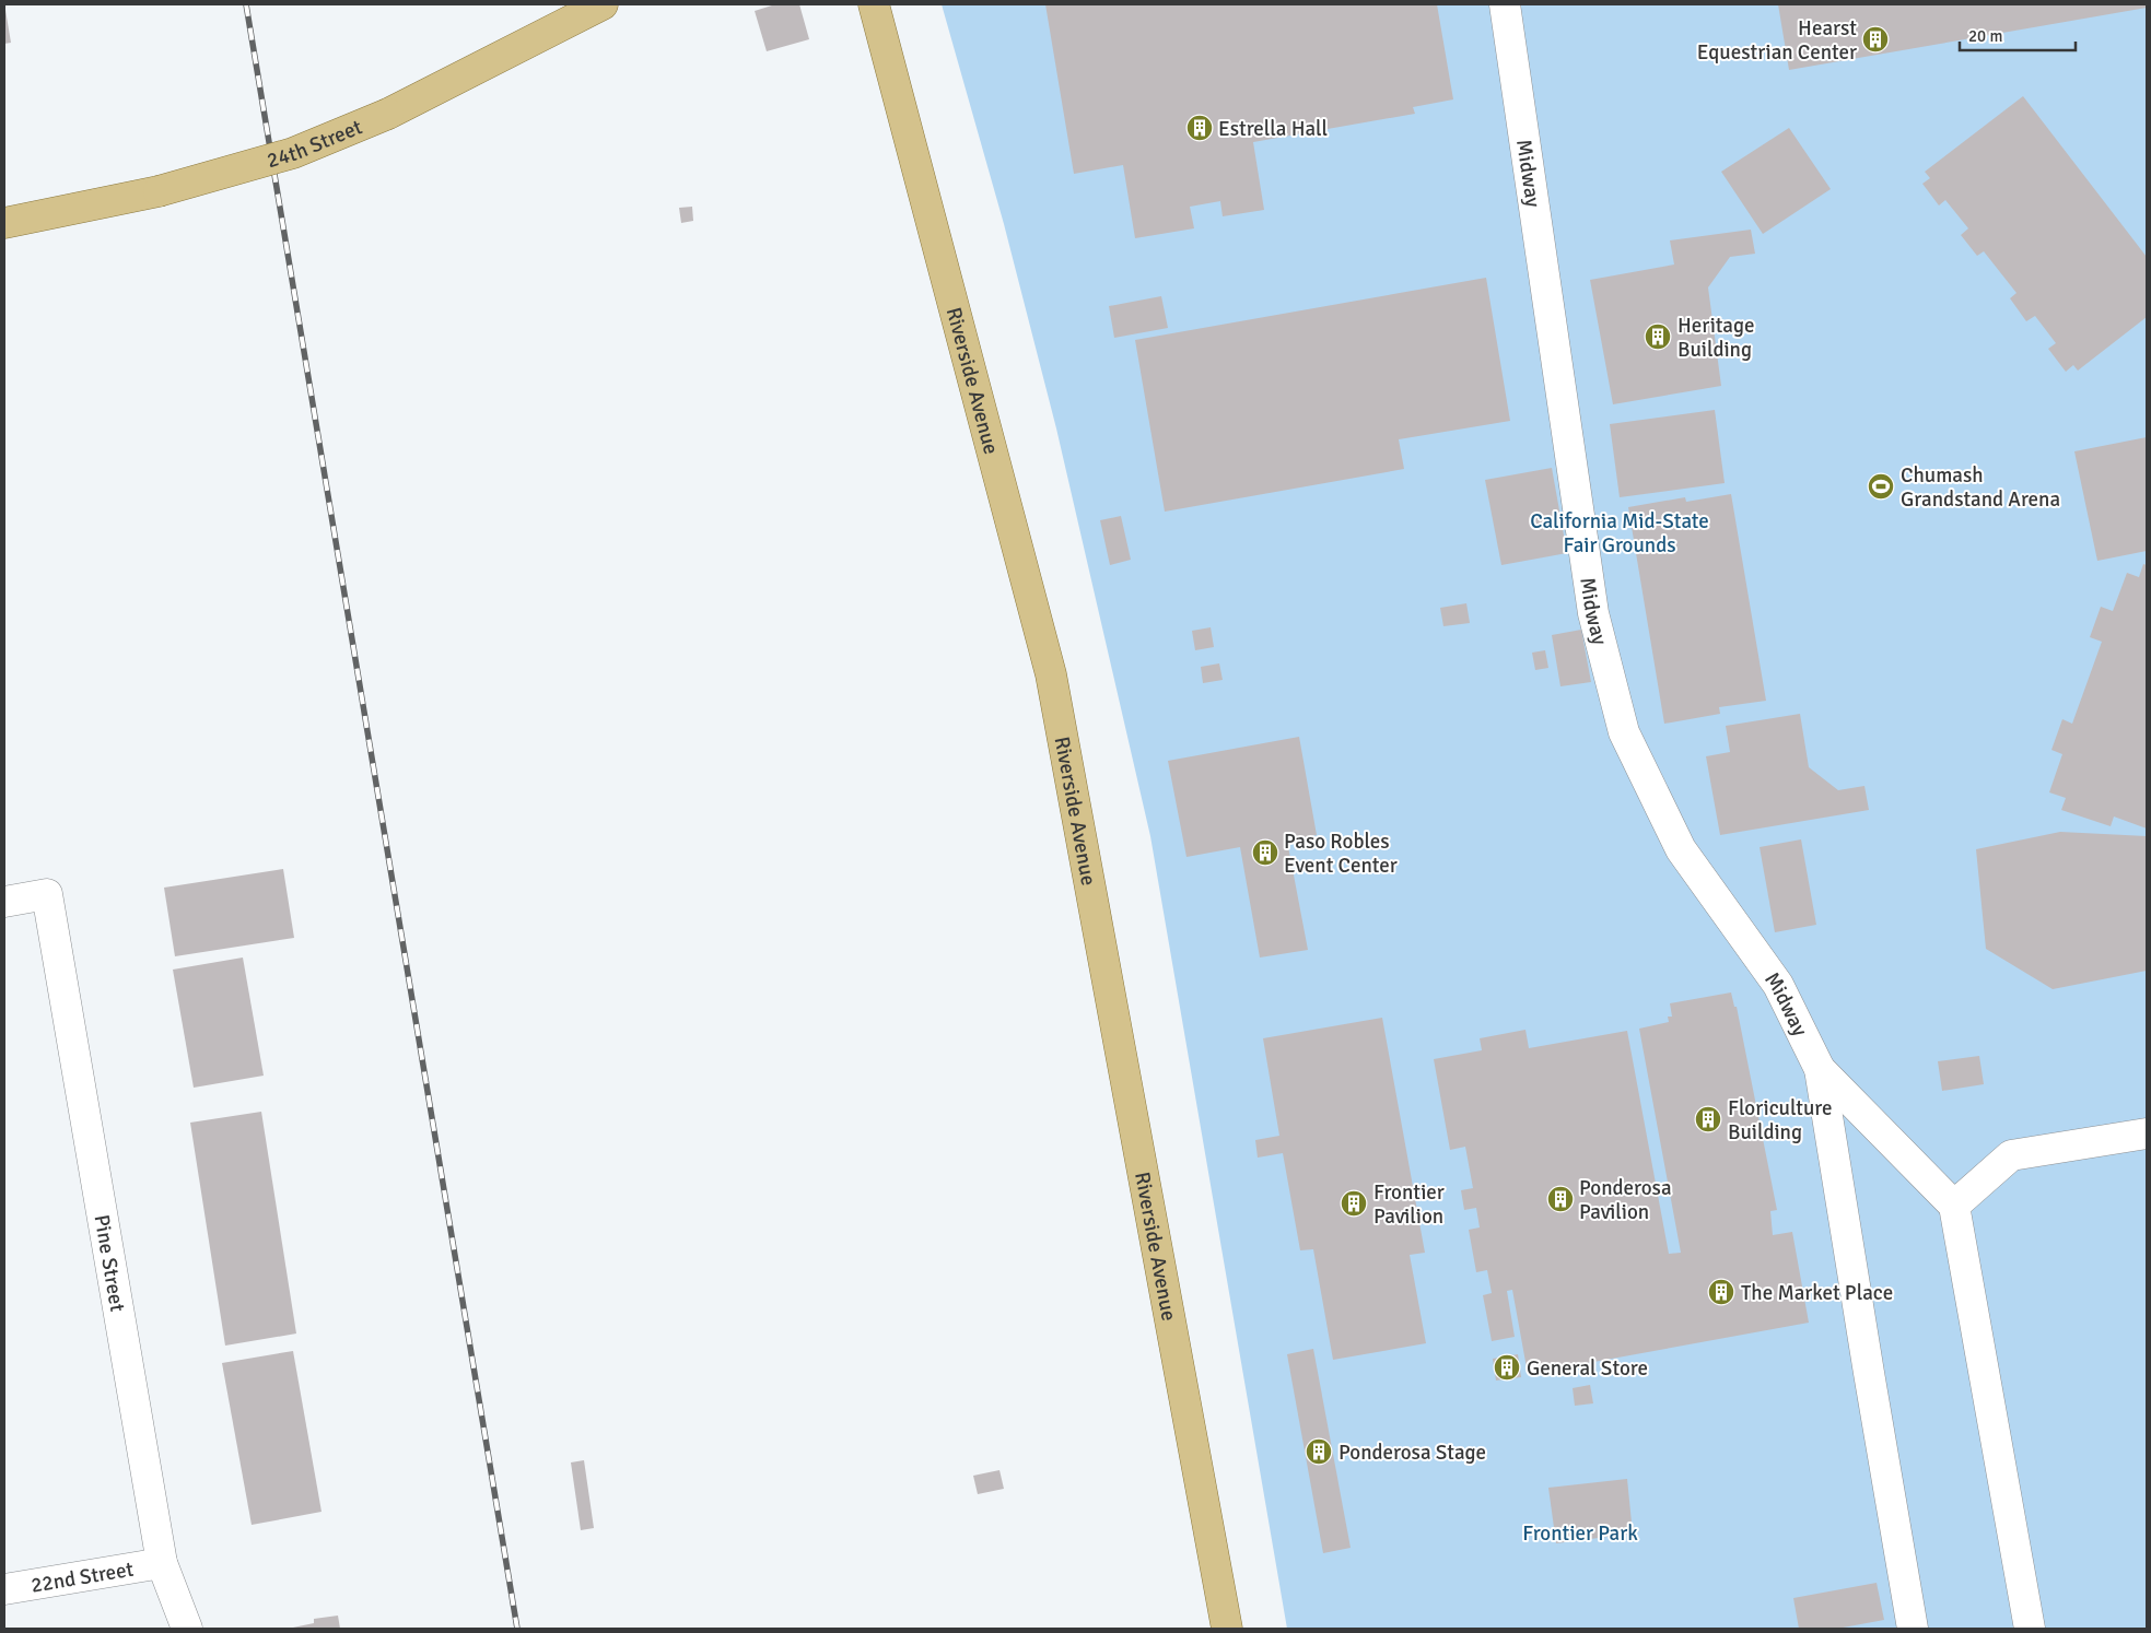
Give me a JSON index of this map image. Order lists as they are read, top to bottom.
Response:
{
  "streets": {
    "main road": ["24th Street", "Riverside Avenue"],
    "street": ["Midway", "Pine Street", "22nd Street"]
  },
  "crossings": [
    ["Pine Street", "22nd Street"]
  ],
  "parks": ["California Mid-State Fair Grounds", "Frontier Park"],
  "places": {
    "building": [
      "Hearst Equestrian Center",
      "Estrella Hall",
      "Heritage Building",
      "Paso Robles Event Center",
      "Floriculture Building",
      "Ponderosa Pavilion",
      "Frontier Pavilion",
      "The Market Place",
      "General Store",
      "Ponderosa Stage"
    ],
    "sports": ["Chumash Grandstand Arena"]
  },
  "scale_bar": "20 m"
}
